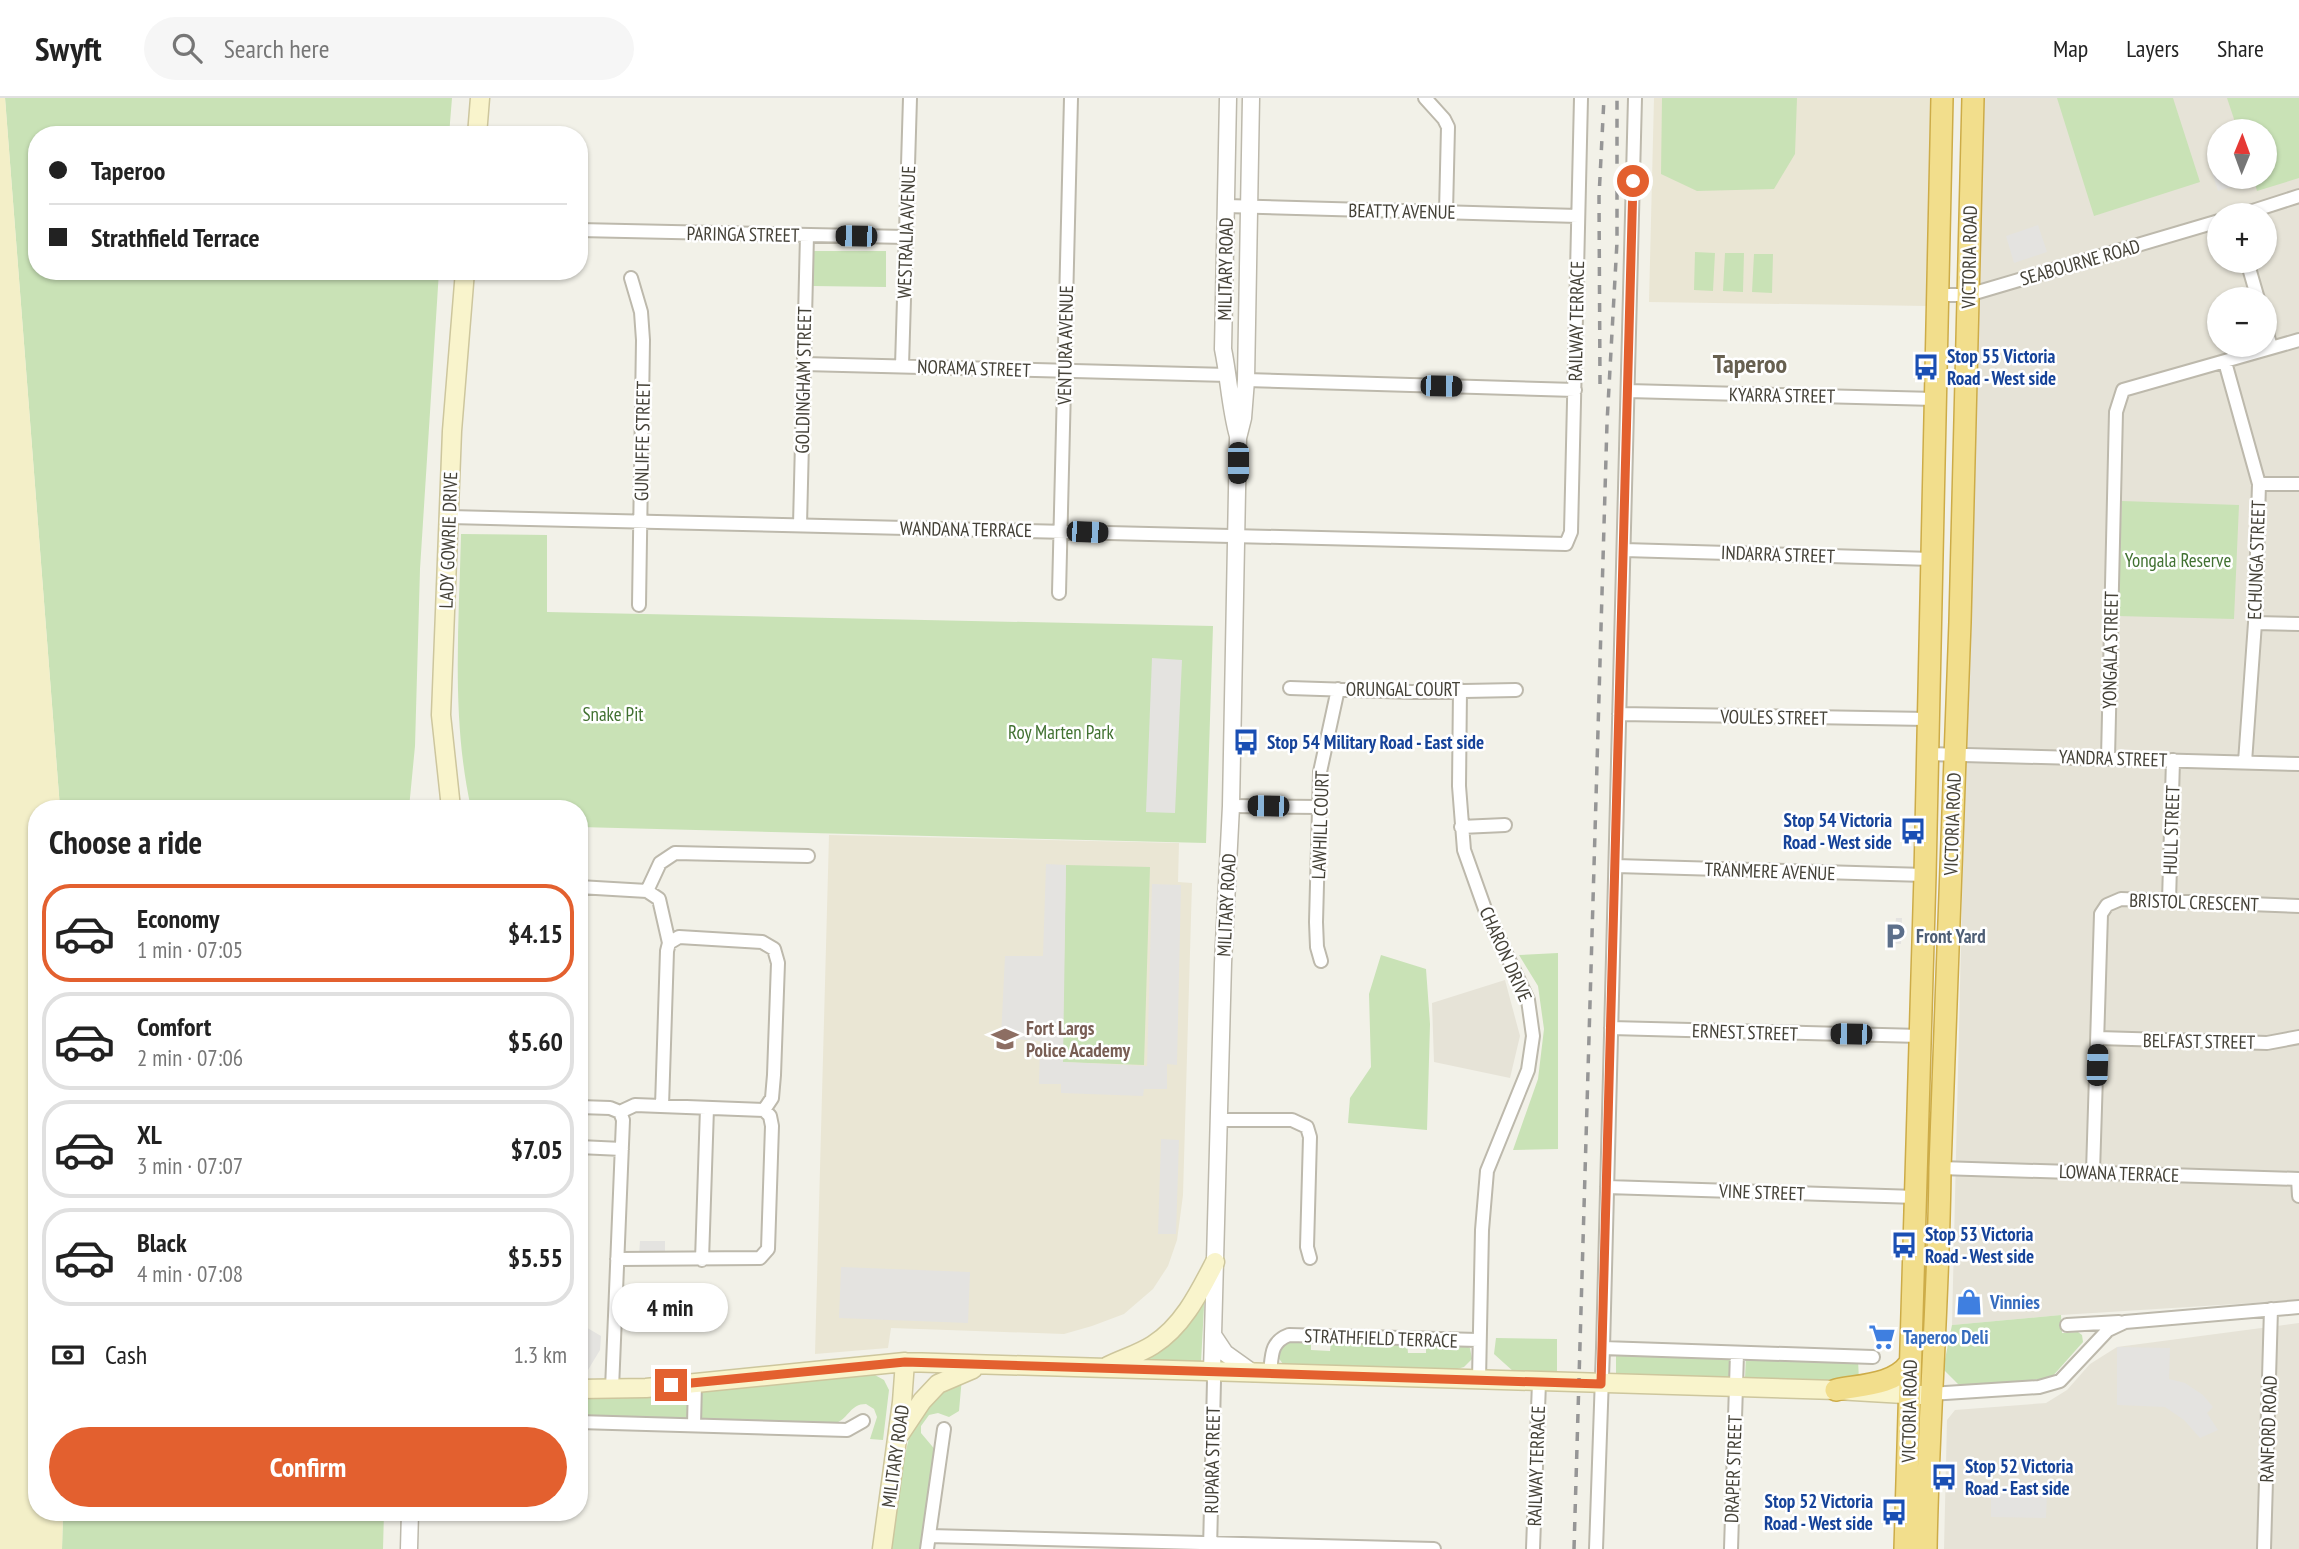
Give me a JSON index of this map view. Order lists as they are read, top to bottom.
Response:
{
  "streets": {
    "highway": ["VICTORIA ROAD"],
    "main road": ["MILITARY ROAD", "LADY GOWRIE DRIVE", "STRATHFIELD TERRACE"],
    "street": [
      "BEATTY AVENUE",
      "WESTRALIA AVENUE",
      "PARINGA STREET",
      "SEABOURNE ROAD",
      "RAILWAY TERRACE",
      "VENTURA AVENUE",
      "NORAMA STREET",
      "GOLDINGHAM STREET",
      "KYARRA STREET",
      "GUNLIFFE STREET",
      "WANDANA TERRACE",
      "INDARRA STREET",
      "ECHUNGA STREET",
      "YONGALA STREET",
      "ORUNGAL COURT",
      "VOULES STREET",
      "YANDRA STREET",
      "LAWHILL COURT",
      "HULL STREET",
      "TRANMERE AVENUE",
      "BRISTOL CRESCENT",
      "CHARON DRIVE",
      "ERNEST STREET",
      "BELFAST STREET",
      "LOWANA TERRACE",
      "VINE STREET",
      "RANFORD ROAD",
      "RUPARA STREET",
      "DRAPER STREET"
    ]
  },
  "crossings": [
    ["BEATTY AVENUE", "MILITARY ROAD"],
    ["BEATTY AVENUE", "RAILWAY TERRACE"],
    ["WESTRALIA AVENUE", "PARINGA STREET"],
    ["WESTRALIA AVENUE", "NORAMA STREET"],
    ["PARINGA STREET", "GOLDINGHAM STREET"],
    ["VICTORIA ROAD", "SEABOURNE ROAD"],
    ["VICTORIA ROAD", "KYARRA STREET"],
    ["VICTORIA ROAD", "INDARRA STREET"],
    ["VICTORIA ROAD", "VOULES STREET"],
    ["VICTORIA ROAD", "YANDRA STREET"],
    ["VICTORIA ROAD", "TRANMERE AVENUE"],
    ["VICTORIA ROAD", "ERNEST STREET"],
    ["VICTORIA ROAD", "LOWANA TERRACE"],
    ["VICTORIA ROAD", "VINE STREET"],
    ["VICTORIA ROAD", "STRATHFIELD TERRACE"],
    ["MILITARY ROAD", "NORAMA STREET"],
    ["MILITARY ROAD", "WANDANA TERRACE"],
    ["MILITARY ROAD", "STRATHFIELD TERRACE"],
    ["MILITARY ROAD", "RUPARA STREET"],
    ["RAILWAY TERRACE", "WANDANA TERRACE"],
    ["RAILWAY TERRACE", "STRATHFIELD TERRACE"],
    ["VENTURA AVENUE", "NORAMA STREET"],
    ["VENTURA AVENUE", "WANDANA TERRACE"],
    ["NORAMA STREET", "GOLDINGHAM STREET"],
    ["GOLDINGHAM STREET", "WANDANA TERRACE"],
    ["GUNLIFFE STREET", "WANDANA TERRACE"],
    ["WANDANA TERRACE", "LADY GOWRIE DRIVE"],
    ["ECHUNGA STREET", "YONGALA STREET"],
    ["ECHUNGA STREET", "YANDRA STREET"],
    ["YONGALA STREET", "YANDRA STREET"],
    ["ORUNGAL COURT", "LAWHILL COURT"],
    ["ORUNGAL COURT", "CHARON DRIVE"],
    ["YANDRA STREET", "HULL STREET"],
    ["HULL STREET", "BRISTOL CRESCENT"],
    ["BRISTOL CRESCENT", "BELFAST STREET"],
    ["BRISTOL CRESCENT", "LOWANA TERRACE"],
    ["CHARON DRIVE", "STRATHFIELD TERRACE"],
    ["STRATHFIELD TERRACE", "RANFORD ROAD"],
    ["STRATHFIELD TERRACE", "RUPARA STREET"],
    ["STRATHFIELD TERRACE", "DRAPER STREET"]
  ],
  "districts": ["Taperoo"],
  "parks": ["Yongala Reserve", "Snake Pit", "Roy Marten Park"],
  "places": {
    "bus stop": [
      "Stop 55 Victoria Road - West side",
      "Stop 54 Military Road - East side",
      "Stop 54 Victoria Road - West side",
      "Stop 53 Victoria Road - West side",
      "Stop 52 Victoria Road - East side",
      "Stop 52 Victoria Road - West side"
    ],
    "parking": ["Front Yard"],
    "school or university": ["Fort Largs Police Academy"],
    "shop": ["Vinnies"],
    "supermarket": ["Taperoo Deli"]
  },
  "north": "top",
  "page": {
    "header": "Swyft",
    "search": "Search here",
    "nav": ["Map", "Layers", "Share"],
    "map_buttons": ["+", "−"],
    "banner": ["Taperoo", "Strathfield Terrace"],
    "heading": "Choose a ride",
    "list": [
      {
        "name": "Economy",
        "note": "1 min · 07:05",
        "value": "$4.15"
      },
      {
        "name": "Comfort",
        "note": "2 min · 07:06",
        "value": "$5.60"
      },
      {
        "name": "XL",
        "note": "3 min · 07:07",
        "value": "$7.05"
      },
      {
        "name": "Black",
        "note": "4 min · 07:08",
        "value": "$5.55"
      }
    ],
    "bubble": "4 min",
    "pay": ["Cash", "1.3 km"],
    "buttons": "Confirm"
  }
}
